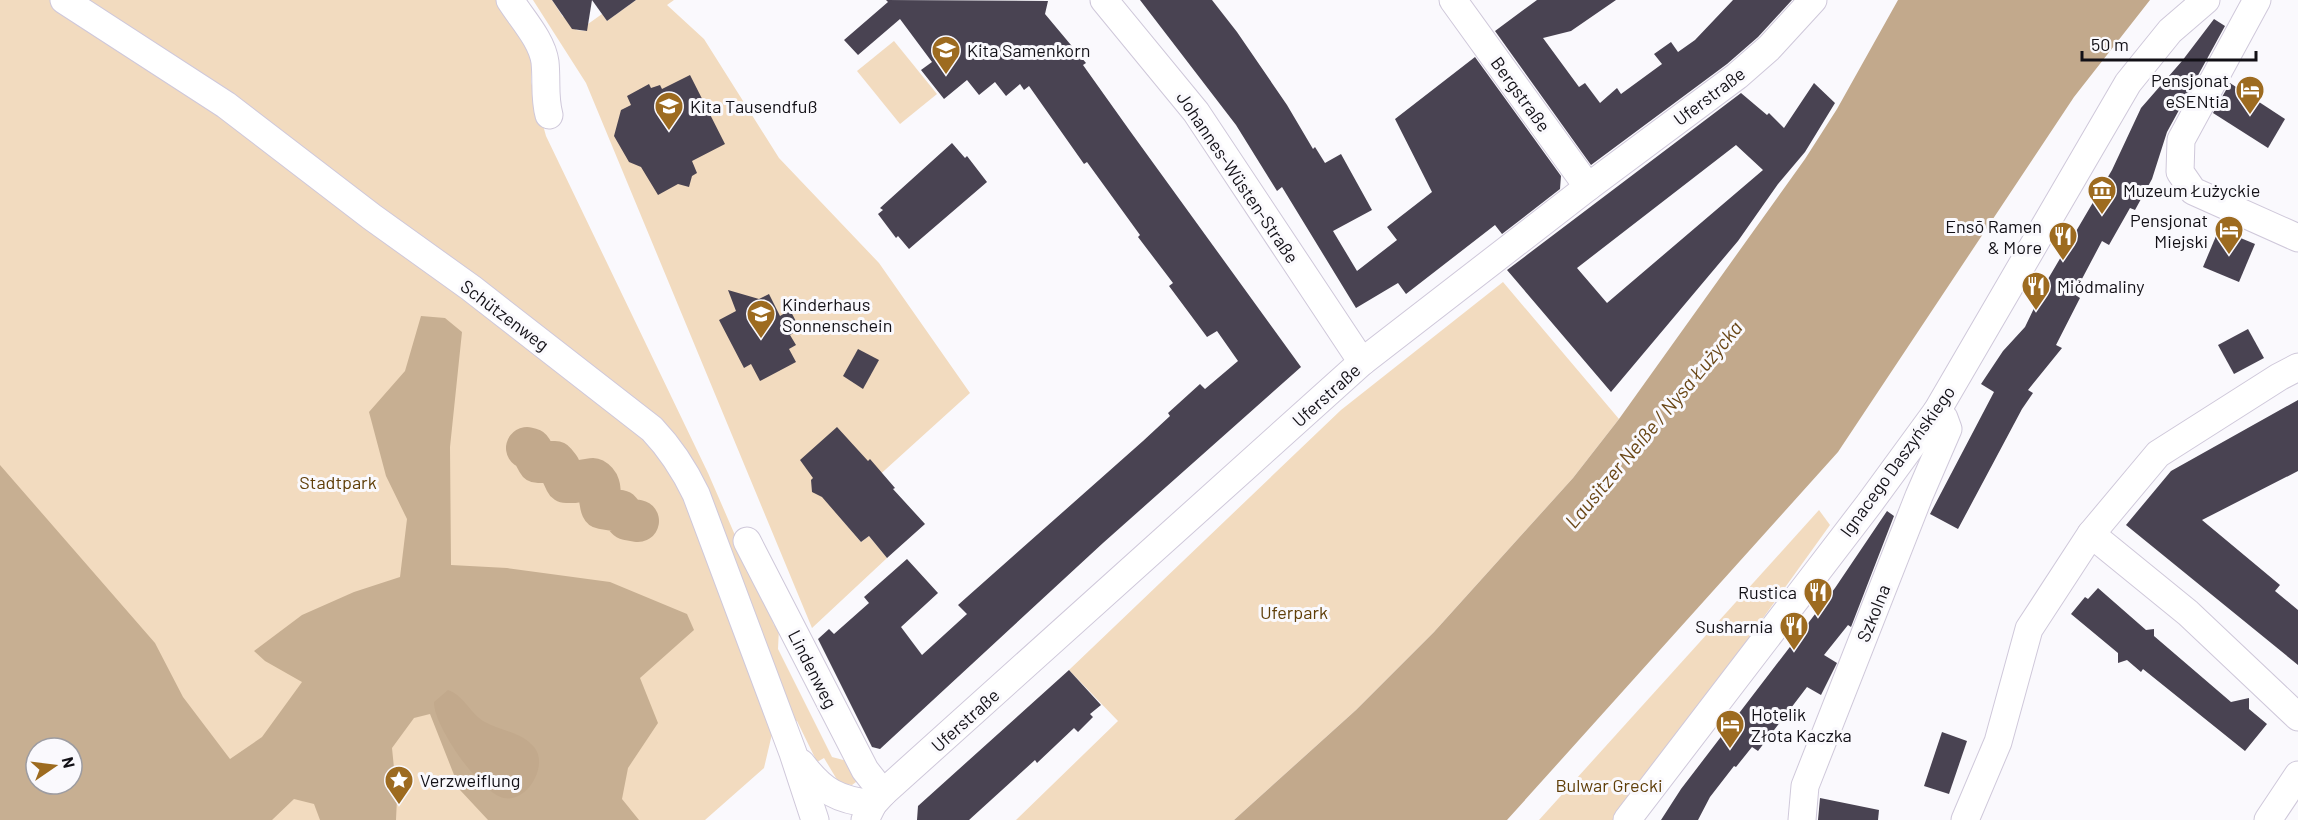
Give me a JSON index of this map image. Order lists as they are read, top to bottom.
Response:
{
  "streets": {
    "street": [
      "Bergstraße",
      "Uferstraße",
      "Johannes-Wüsten-Straße",
      "Schützenweg",
      "Ignacego Daszyńskiego",
      "Szkolna",
      "Lindenweg"
    ]
  },
  "crossings": [
    ["Bergstraße", "Uferstraße"],
    ["Uferstraße", "Johannes-Wüsten-Straße"],
    ["Uferstraße", "Schützenweg"],
    ["Uferstraße", "Lindenweg"],
    ["Schützenweg", "Lindenweg"],
    ["Ignacego Daszyńskiego", "Szkolna"]
  ],
  "water": ["Lausitzer Neiße / Nysa Łużycka"],
  "parks": ["Stadtpark", "Uferpark", "Bulwar Grecki"],
  "places": {
    "school or university": ["Kita Samenkorn", "Kita Tausendfuß", "Kinderhaus Sonnenschein"],
    "hotel": ["Pensjonat eSENtia", "Pensjonat Miejski", "Hotelik Złota Kaczka"],
    "museum": ["Muzeum Łużyckie"],
    "restaurant": [
      "Ensō Ramen & More",
      "Miódmaliny",
      "Rustica",
      "Susharnia"
    ],
    "place": ["Verzweiflung"]
  },
  "scale_bar": "50 m",
  "north": "right"
}
